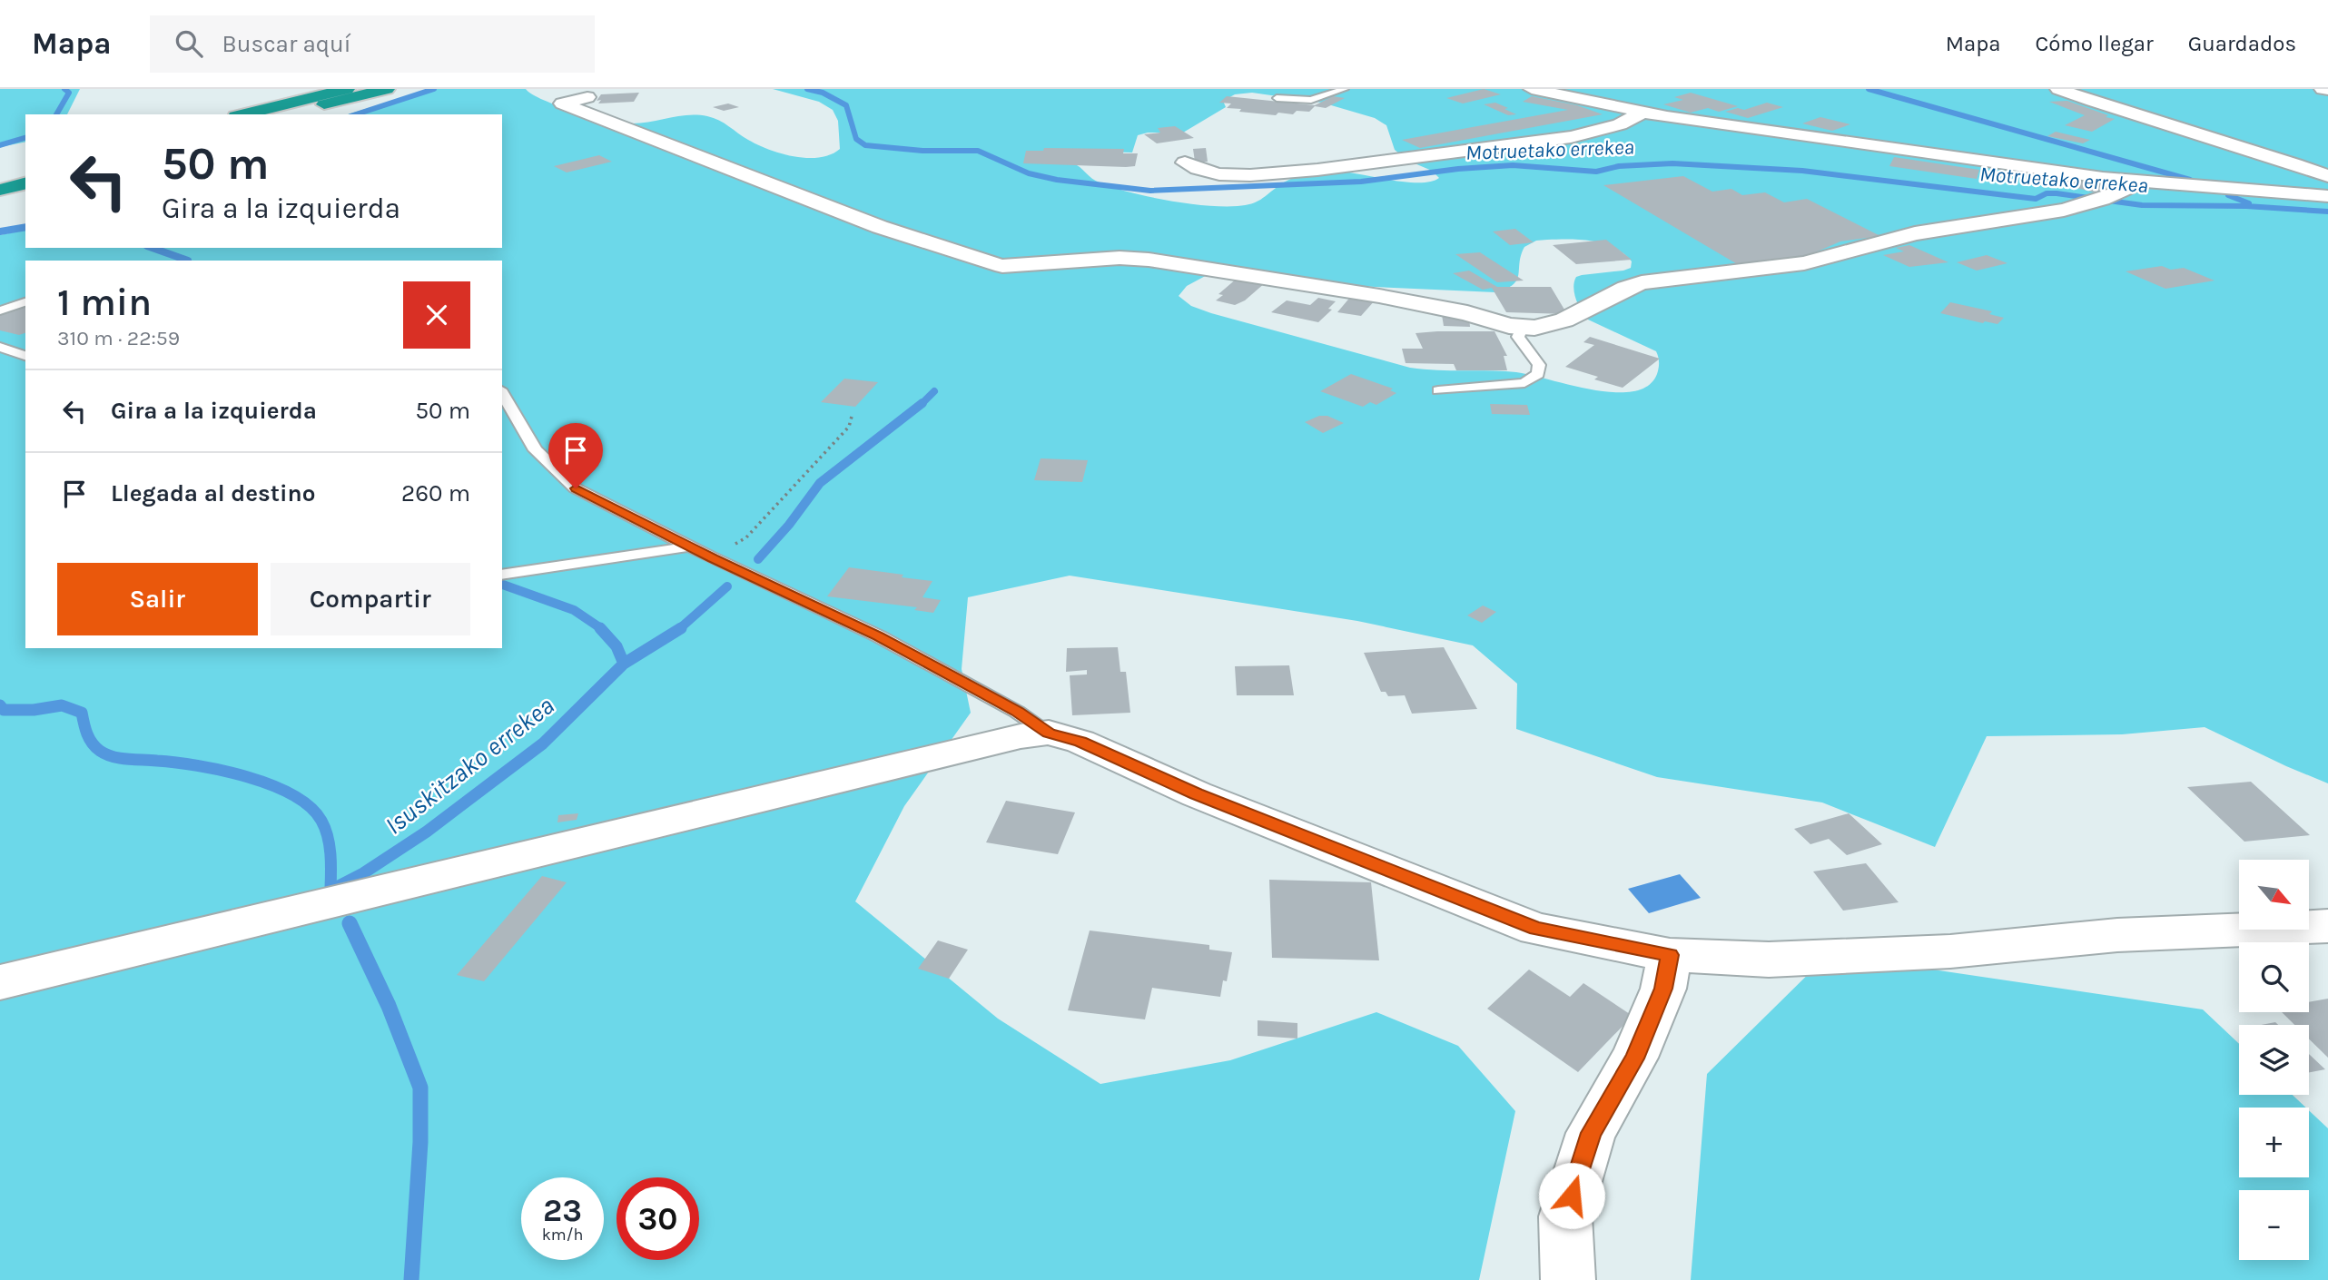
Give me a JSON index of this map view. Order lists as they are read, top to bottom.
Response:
{
  "water": ["Motruetako errekea", "Isuskitzako errekea"],
  "north": "bottom right",
  "page": {
    "header": "Mapa",
    "search": "Buscar aquí",
    "nav": ["Mapa", "Cómo llegar", "Guardados"],
    "turn": ["50 m", "Gira a la izquierda"],
    "heading": ["1 min", "310 m · 22:59"],
    "list": [
      {
        "name": "Gira a la izquierda",
        "value": "50 m"
      },
      {
        "name": "Llegada al destino",
        "value": "260 m"
      }
    ],
    "buttons": ["Salir", "Compartir"],
    "map_buttons": ["+", "−"],
    "speed": "23 km/h",
    "limit": "30"
  }
}
